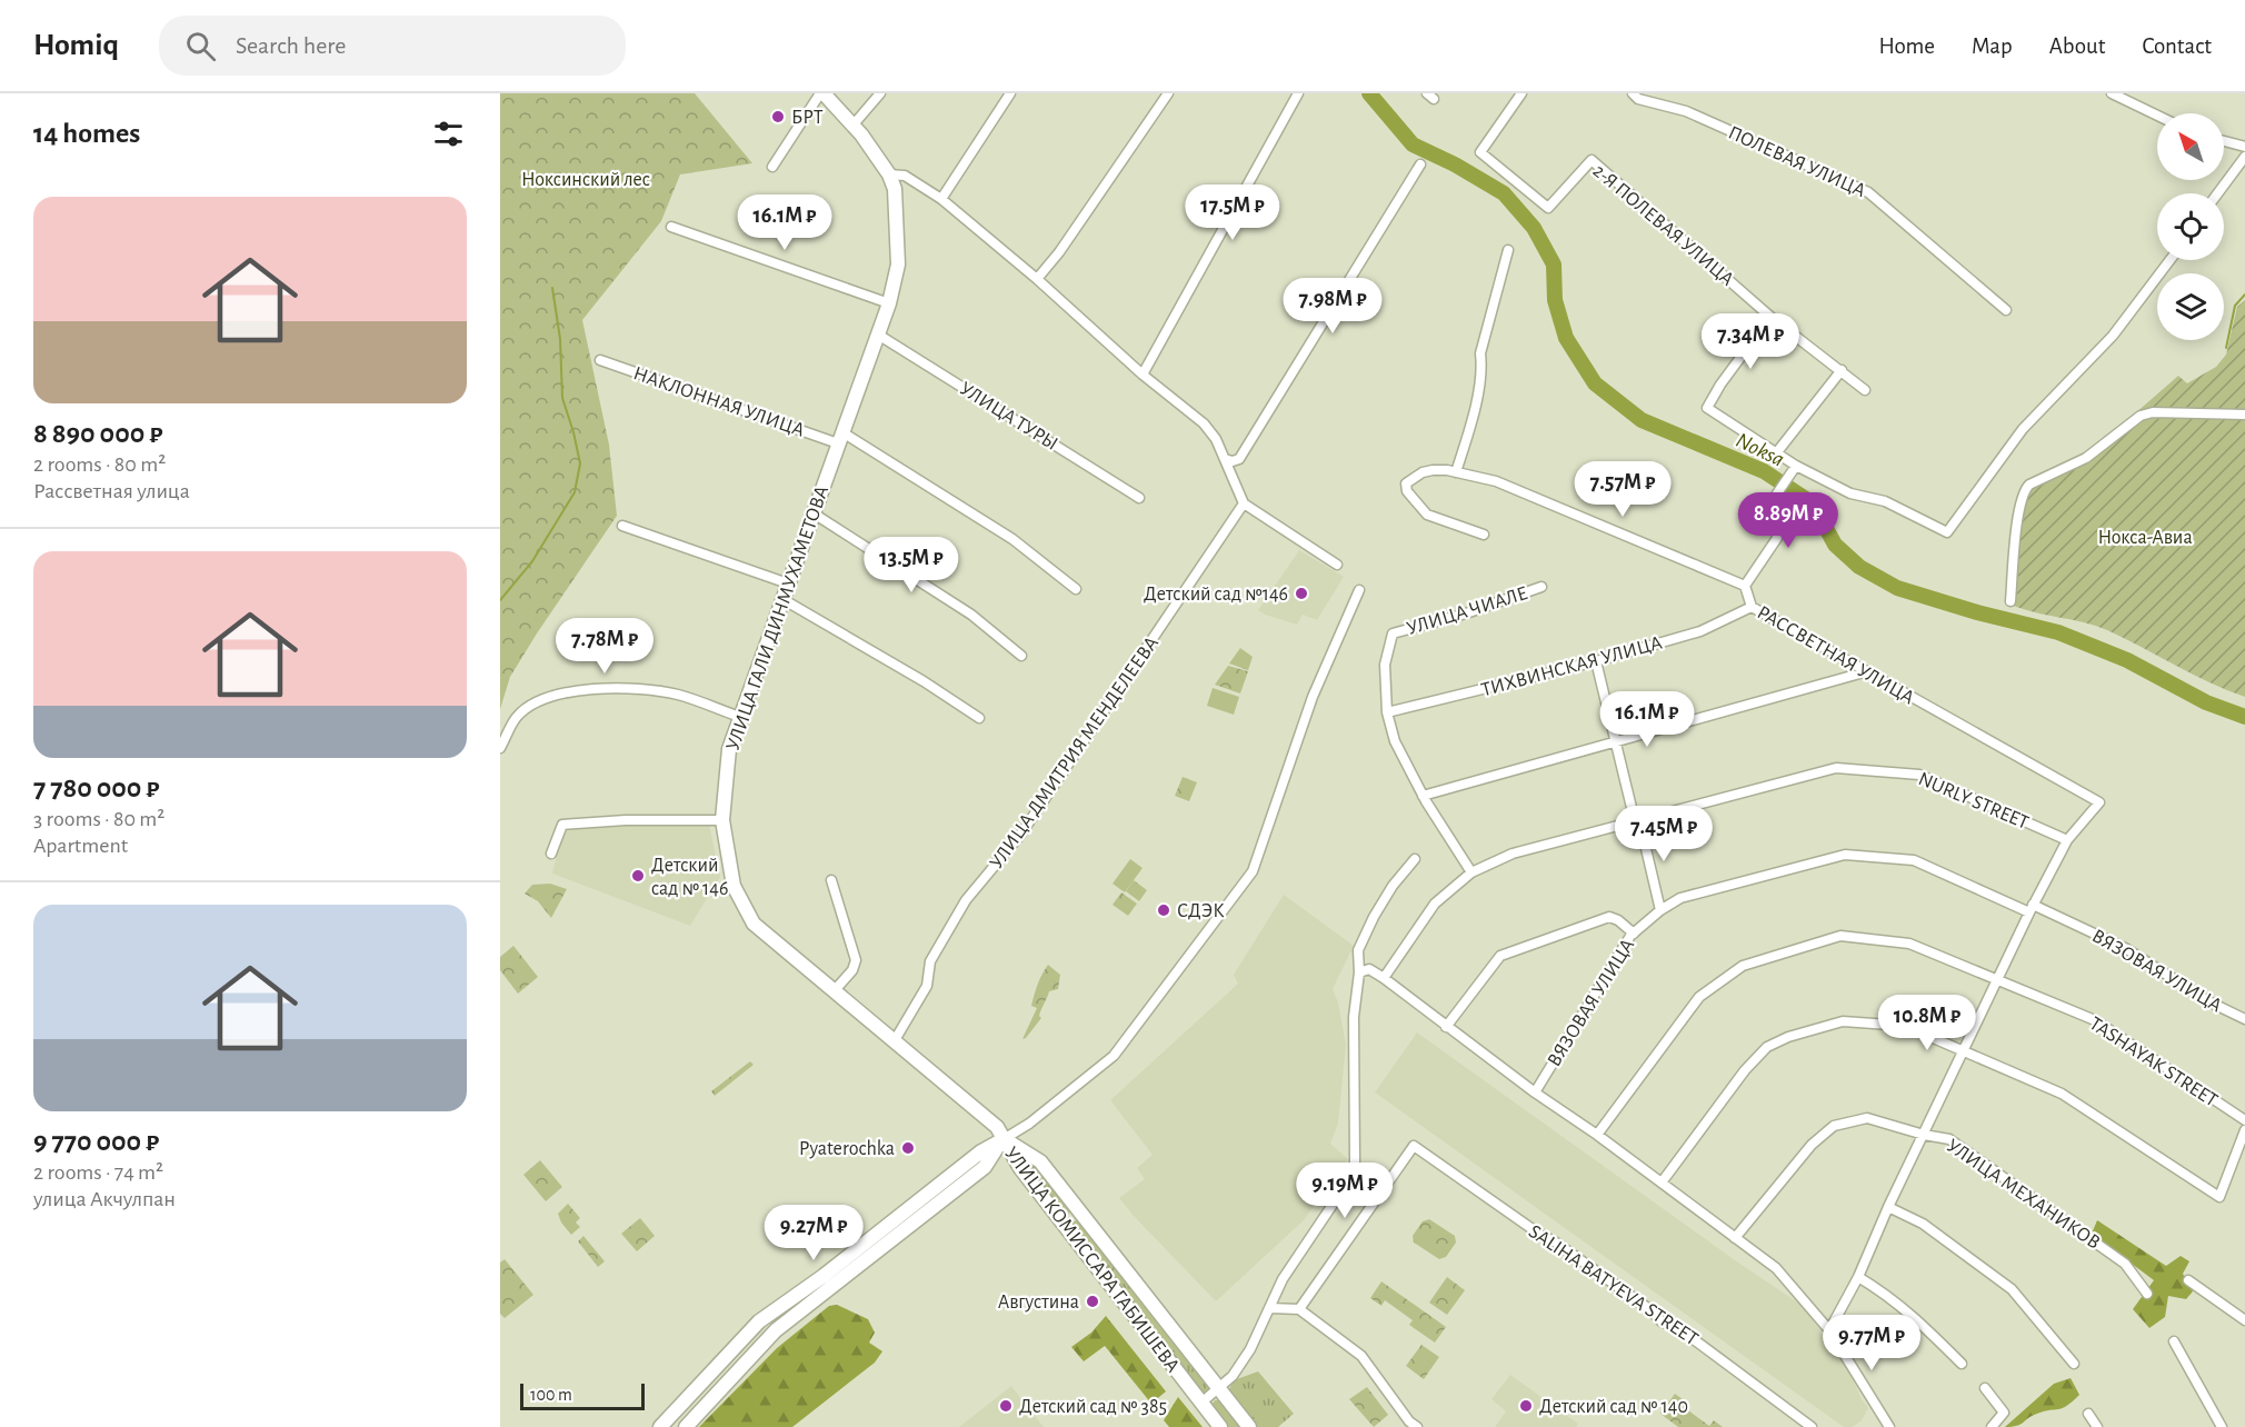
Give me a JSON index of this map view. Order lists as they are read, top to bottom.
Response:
{
  "streets": {
    "street": [
      "ПОЛЕВАЯ УЛИЦА",
      "2-Я ПОЛЕВАЯ УЛИЦА",
      "НАКЛОННАЯ УЛИЦА",
      "УЛИЦА ТУРЫ",
      "УЛИЦА ЧИАЛЕ",
      "УЛИЦА ГАЛИ ДИНМУХАМЕТОВА",
      "РАССВЕТНАЯ УЛИЦА",
      "ТИХВИНСКАЯ УЛИЦА",
      "УЛИЦА ДМИТРИЯ МЕНДЕЛЕЕВА",
      "NURLY STREET",
      "ВЯЗОВАЯ УЛИЦА",
      "TASHAYAK STREET",
      "УЛИЦА МЕХАНИКОВ",
      "УЛИЦА КОМИССАРА ГАБИШЕВА"
    ]
  },
  "crossings": [
    ["НАКЛОННАЯ УЛИЦА", "УЛИЦА ГАЛИ ДИНМУХАМЕТОВА"],
    ["УЛИЦА ТУРЫ", "УЛИЦА ГАЛИ ДИНМУХАМЕТОВА"],
    ["УЛИЦА ЧИАЛЕ", "ТИХВИНСКАЯ УЛИЦА"],
    ["УЛИЦА ГАЛИ ДИНМУХАМЕТОВА", "УЛИЦА ДМИТРИЯ МЕНДЕЛЕЕВА"],
    ["УЛИЦА ГАЛИ ДИНМУХАМЕТОВА", "УЛИЦА КОМИССАРА ГАБИШЕВА"],
    ["РАССВЕТНАЯ УЛИЦА", "ТИХВИНСКАЯ УЛИЦА"],
    ["РАССВЕТНАЯ УЛИЦА", "NURLY STREET"]
  ],
  "water": ["Noksa"],
  "parks": ["Ноксинский лес", "Нокса-Авиа"],
  "places": [
    "БРТ",
    "Детский сад №146",
    "Детский сад № 146",
    "СДЭК",
    "Pyaterochka",
    "Августина",
    "Детский сад № 385",
    "Детский сад № 140"
  ],
  "scale_bar": "100 m",
  "north": "top left",
  "page": {
    "header": "Homiq",
    "search": "Search here",
    "nav": [
      "Home",
      "Map",
      "About",
      "Contact"
    ],
    "heading": "14 homes",
    "list": [
      {
        "name": "8 890 000 ₽",
        "note": "2 rooms · 80 m² · Рассветная улица"
      },
      {
        "name": "7 780 000 ₽",
        "note": "3 rooms · 80 m² · Apartment"
      },
      {
        "name": "9 770 000 ₽",
        "note": "2 rooms · 74 m² · улица Акчулпан"
      }
    ],
    "price": [
      "17.5M ₽",
      "16.1M ₽",
      "7.98M ₽",
      "7.34M ₽",
      "7.57M ₽",
      "8.89M ₽",
      "13.5M ₽",
      "7.78M ₽",
      "16.1M ₽",
      "7.45M ₽",
      "10.8M ₽",
      "9.19M ₽",
      "9.27M ₽",
      "9.77M ₽"
    ],
    "scale": "100 m"
  }
}
